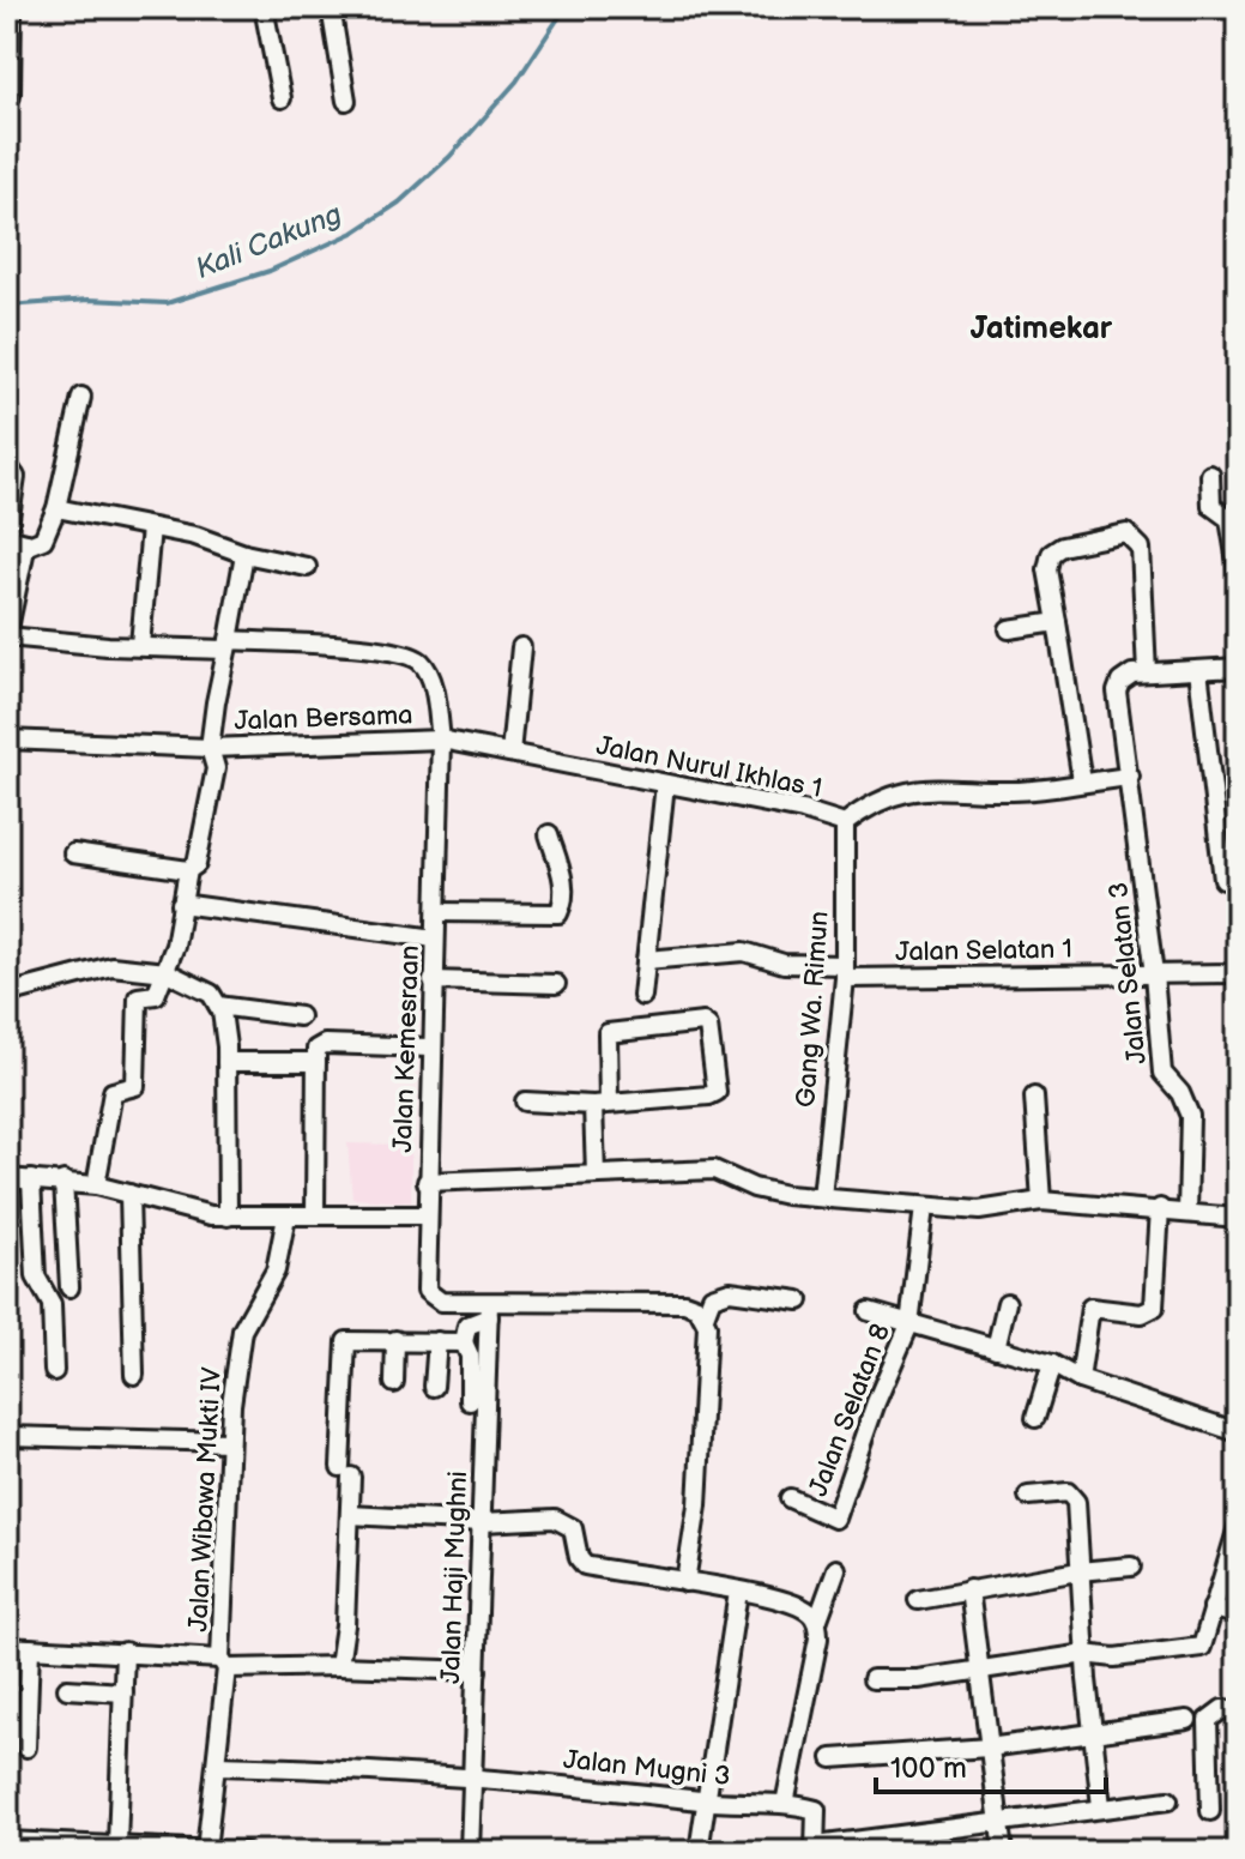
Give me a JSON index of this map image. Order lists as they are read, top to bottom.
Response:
{
  "streets": {
    "street": [
      "Jalan Bersama",
      "Jalan Nurul Ikhlas 1",
      "Jalan Selatan 1",
      "Jalan Selatan 3",
      "Gang Wa. Rimun",
      "Jalan Kemesraan",
      "Jalan Selatan 8",
      "Jalan Wibawa Mukti IV",
      "Jalan Haji Mughni",
      "Jalan Mugni 3"
    ]
  },
  "crossings": [
    ["Jalan Bersama", "Jalan Nurul Ikhlas 1"],
    ["Jalan Bersama", "Jalan Kemesraan"],
    ["Jalan Nurul Ikhlas 1", "Jalan Selatan 3"],
    ["Jalan Nurul Ikhlas 1", "Gang Wa. Rimun"],
    ["Jalan Nurul Ikhlas 1", "Jalan Kemesraan"],
    ["Jalan Selatan 1", "Jalan Selatan 3"],
    ["Jalan Selatan 1", "Gang Wa. Rimun"],
    ["Jalan Kemesraan", "Jalan Haji Mughni"],
    ["Jalan Wibawa Mukti IV", "Jalan Mugni 3"],
    ["Jalan Haji Mughni", "Jalan Mugni 3"]
  ],
  "districts": ["Jatimekar"],
  "water": ["Kali Cakung"],
  "scale_bar": "100 m"
}
